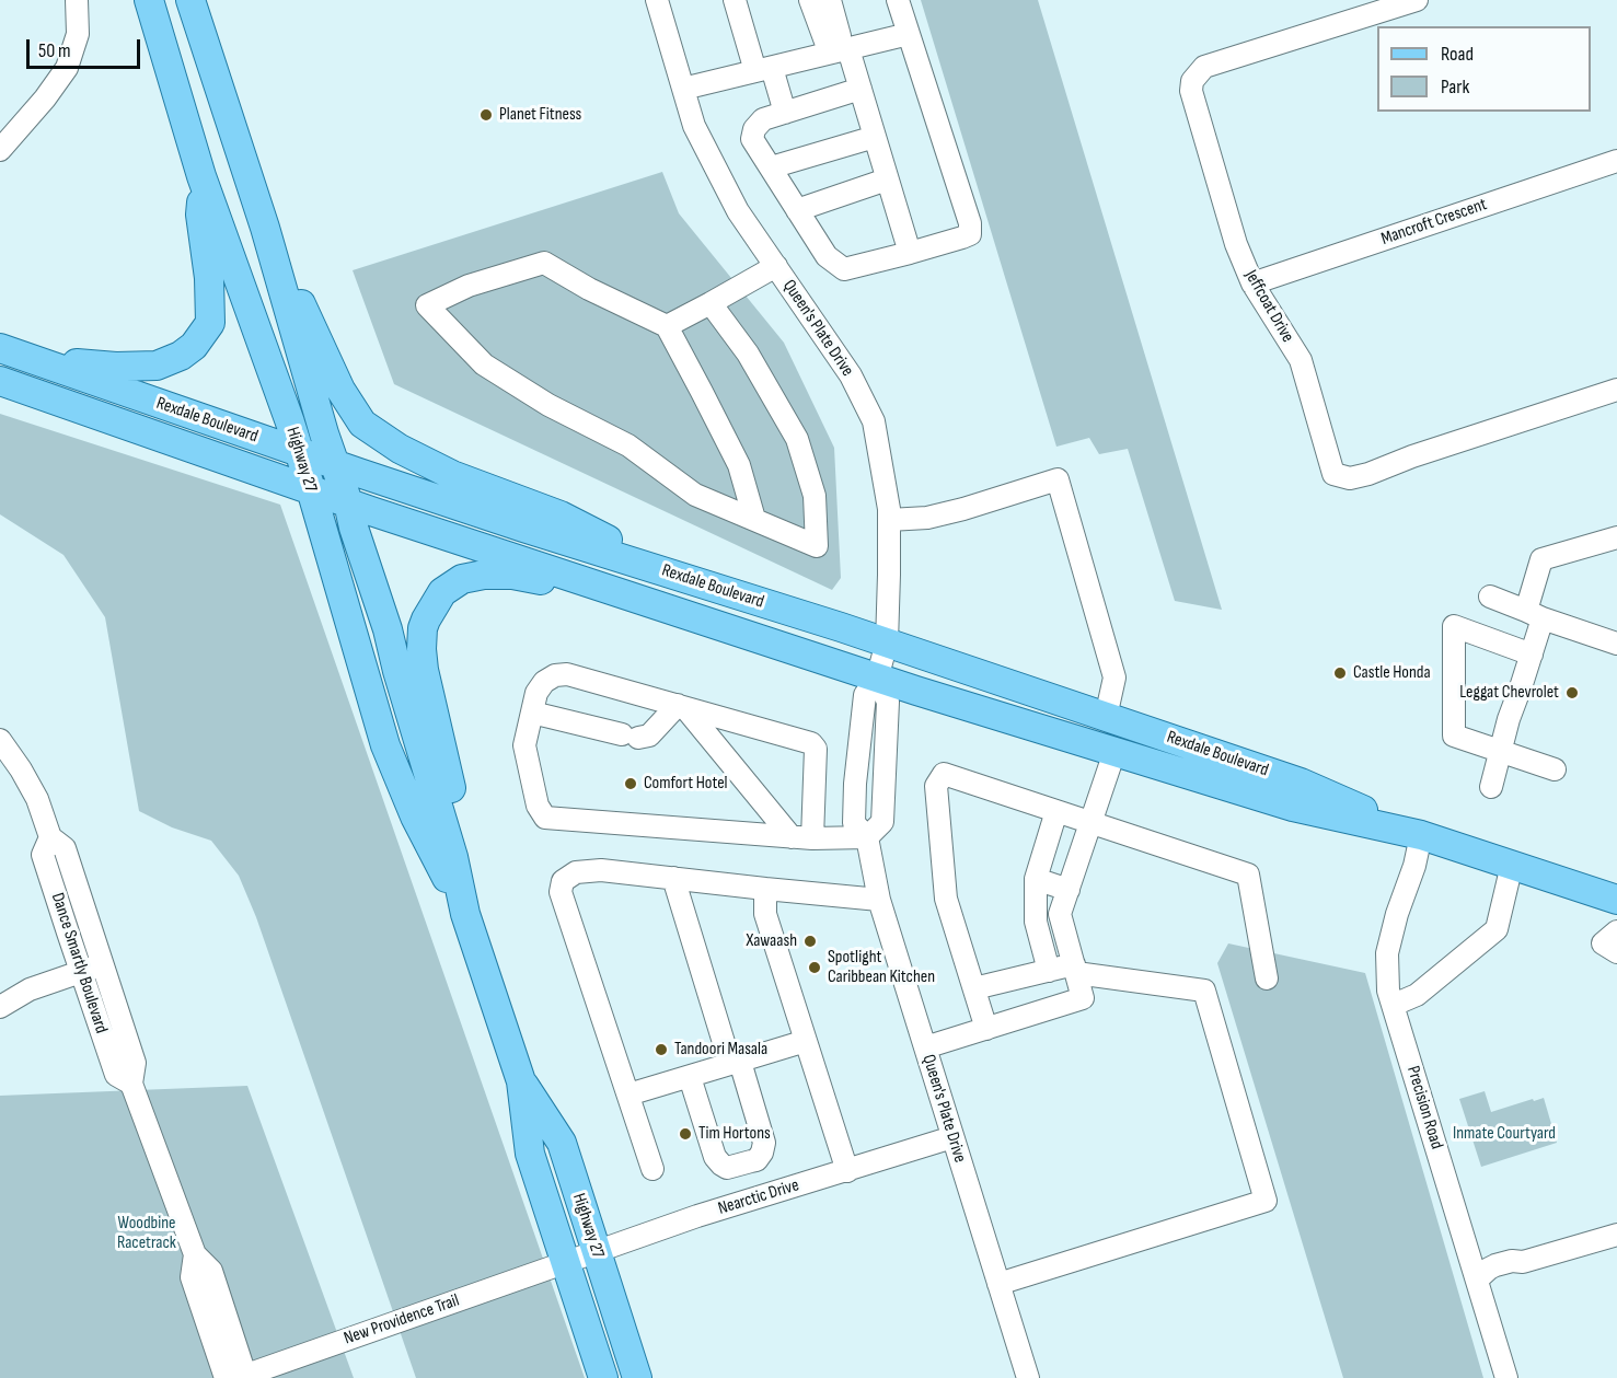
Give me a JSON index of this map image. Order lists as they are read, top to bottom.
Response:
{
  "streets": {
    "main road": ["Rexdale Boulevard", "Highway 27"],
    "street": [
      "Mancroft Crescent",
      "Jeffcoat Drive",
      "Queen's Plate Drive",
      "Dance Smartly Boulevard",
      "Precision Road",
      "Nearctic Drive",
      "New Providence Trail"
    ]
  },
  "crossings": [
    ["Mancroft Crescent", "Jeffcoat Drive"],
    ["Queen's Plate Drive", "Rexdale Boulevard"],
    ["Queen's Plate Drive", "Nearctic Drive"],
    ["Rexdale Boulevard", "Highway 27"],
    ["Rexdale Boulevard", "Precision Road"],
    ["Highway 27", "Nearctic Drive"],
    ["Highway 27", "New Providence Trail"],
    ["Dance Smartly Boulevard", "New Providence Trail"],
    ["Nearctic Drive", "New Providence Trail"]
  ],
  "parks": ["Inmate Courtyard", "Woodbine Racetrack"],
  "places": [
    "Planet Fitness",
    "Castle Honda",
    "Leggat Chevrolet",
    "Comfort Hotel",
    "Xawaash",
    "Spotlight Caribbean Kitchen",
    "Tandoori Masala",
    "Tim Hortons"
  ],
  "legend": ["Road", "Park"],
  "scale_bar": "50 m"
}
